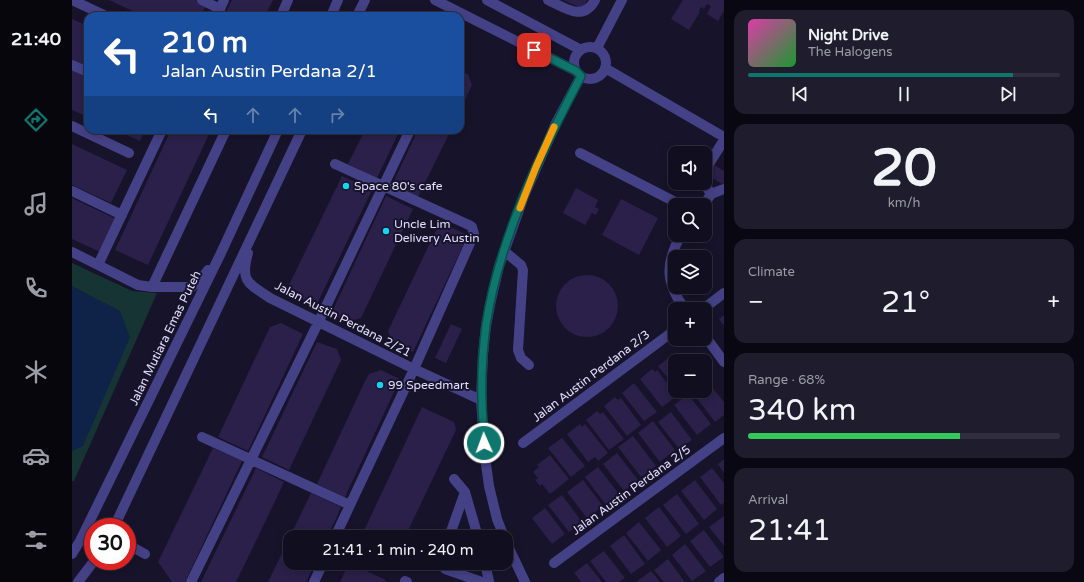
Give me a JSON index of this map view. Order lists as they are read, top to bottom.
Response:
{
  "streets": {
    "street": [
      "Jalan Austin Perdana 2/21",
      "Jalan Mutiara Emas Puteh",
      "Jalan Austin Perdana 2/3",
      "Jalan Austin Perdana 2/5"
    ]
  },
  "places": ["Space 80's cafe", "Uncle Lim Delivery Austin", "99 Speedmart"],
  "page": {
    "tabs": "21:40",
    "turn": ["210 m", "Jalan Austin Perdana 2/1"],
    "song": ["Night Drive", "The Halogens"],
    "tile": [
      ["20", "km/h"],
      "Climate",
      ["Range · 68%", "340 km"],
      ["Arrival", "21:41"]
    ],
    "map_buttons": ["+", "−"],
    "heat": ["−", "21°", "+"],
    "limit": "30",
    "trip": "21:41 · 1 min · 240 m"
  }
}
